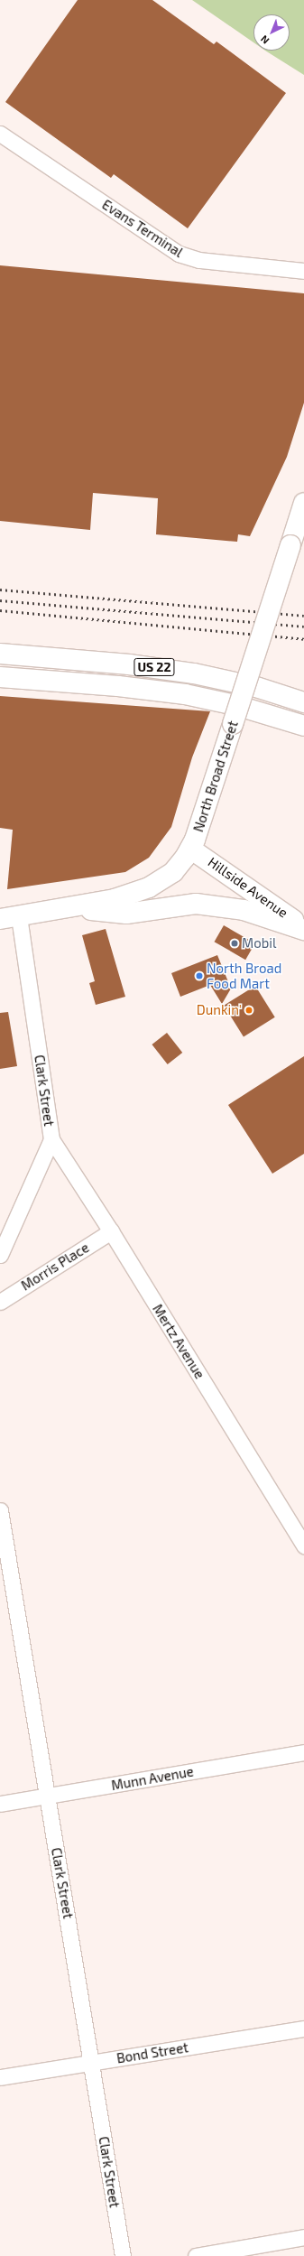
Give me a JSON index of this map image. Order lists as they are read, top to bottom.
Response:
{
  "streets": {
    "main road": ["US 22", "North Broad Street", "Hillside Avenue"],
    "street": [
      "Evans Terminal",
      "Clark Street",
      "Morris Place",
      "Mertz Avenue",
      "Munn Avenue",
      "Bond Street"
    ]
  },
  "crossings": [
    ["North Broad Street", "Hillside Avenue"],
    ["North Broad Street", "Clark Street"],
    ["Clark Street", "Mertz Avenue"],
    ["Clark Street", "Munn Avenue"],
    ["Clark Street", "Bond Street"],
    ["Morris Place", "Mertz Avenue"]
  ],
  "places": ["Mobil", "North Broad Food Mart", "Dunkin'"],
  "north": "bottom left"
}
